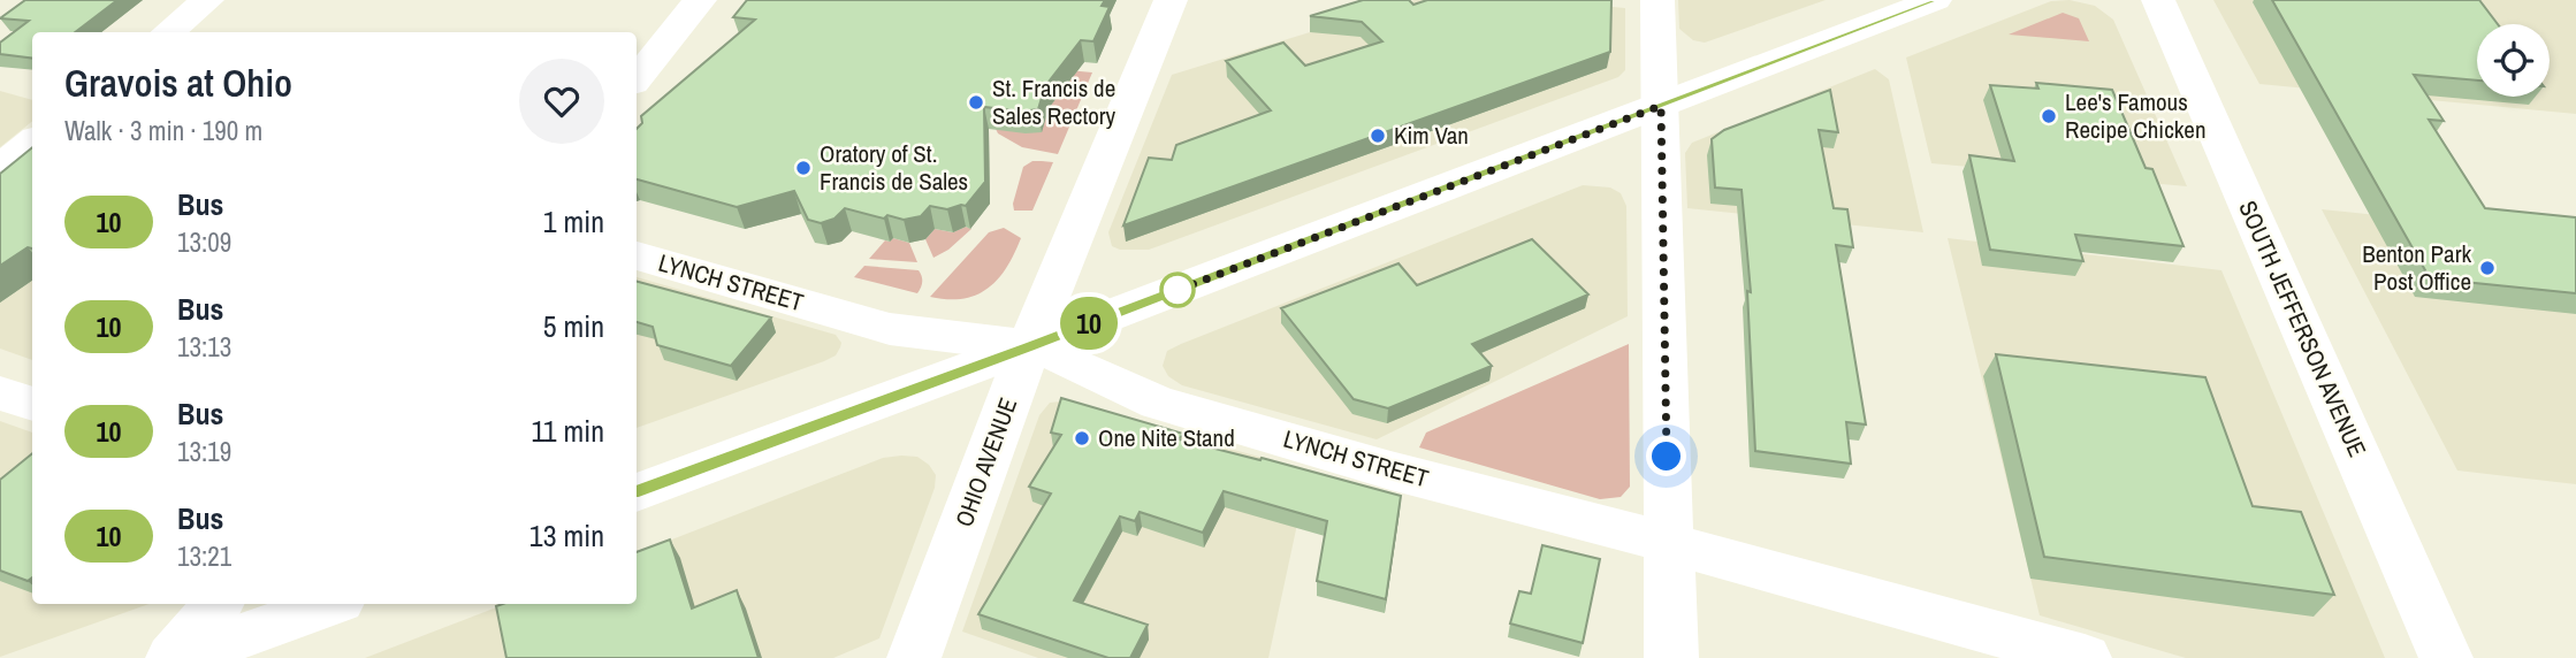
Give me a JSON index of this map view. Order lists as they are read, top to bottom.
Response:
{
  "streets": {
    "street": ["LYNCH STREET", "SOUTH JEFFERSON AVENUE", "OHIO AVENUE"]
  },
  "crossings": [
    ["LYNCH STREET", "OHIO AVENUE"]
  ],
  "places": [
    "St. Francis de Sales Rectory",
    "Lee's Famous Recipe Chicken",
    "Kim Van",
    "Oratory of St. Francis de Sales",
    "Benton Park Post Office",
    "One Nite Stand"
  ],
  "lines": ["bus line 10"],
  "page": {
    "on_map": "10",
    "heading": ["Gravois at Ohio", "Walk · 3 min · 190 m"],
    "list": [
      {
        "mark": "10",
        "name": "Bus",
        "note": "13:09",
        "value": "1 min"
      },
      {
        "mark": "10",
        "name": "Bus",
        "note": "13:13",
        "value": "5 min"
      },
      {
        "mark": "10",
        "name": "Bus",
        "note": "13:19",
        "value": "11 min"
      },
      {
        "mark": "10",
        "name": "Bus",
        "note": "13:21",
        "value": "13 min"
      }
    ]
  }
}
